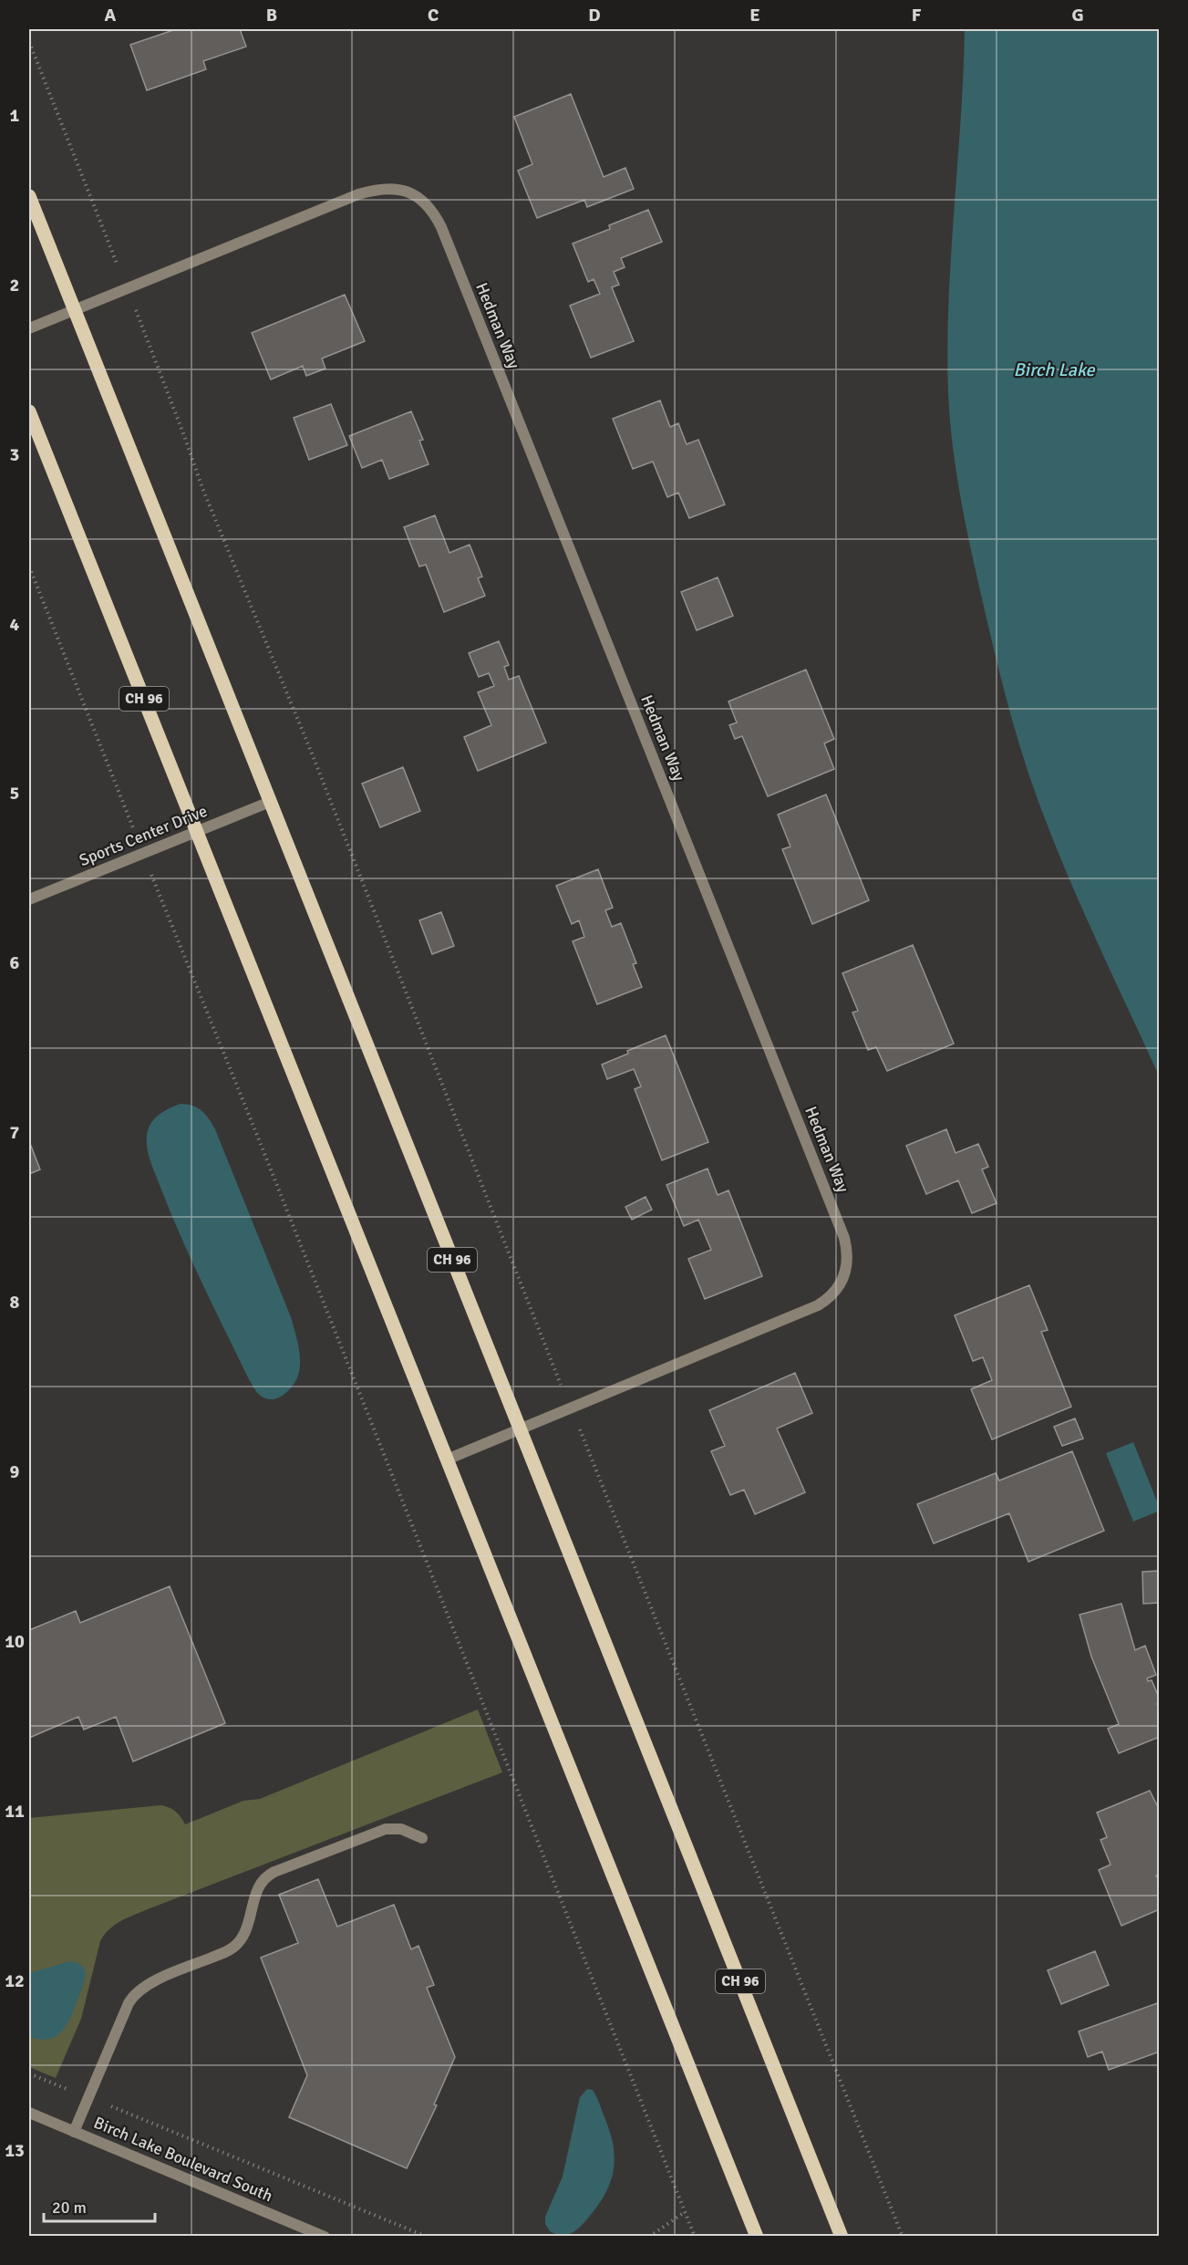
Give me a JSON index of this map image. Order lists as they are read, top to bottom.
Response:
{
  "streets": {
    "main road": ["CH 96"],
    "street": ["Hedman Way", "Sports Center Drive", "Birch Lake Boulevard South"]
  },
  "crossings": [
    ["Hedman Way", "CH 96"],
    ["CH 96", "Sports Center Drive"]
  ],
  "water": ["Birch Lake"],
  "scale_bar": "20 m",
  "grid": {
    "columns": [
      "A",
      "B",
      "C",
      "D",
      "E",
      "F",
      "G"
    ],
    "rows": [
      "1",
      "2",
      "3",
      "4",
      "5",
      "6",
      "7",
      "8",
      "9",
      "10",
      "11",
      "12",
      "13"
    ]
  }
}
